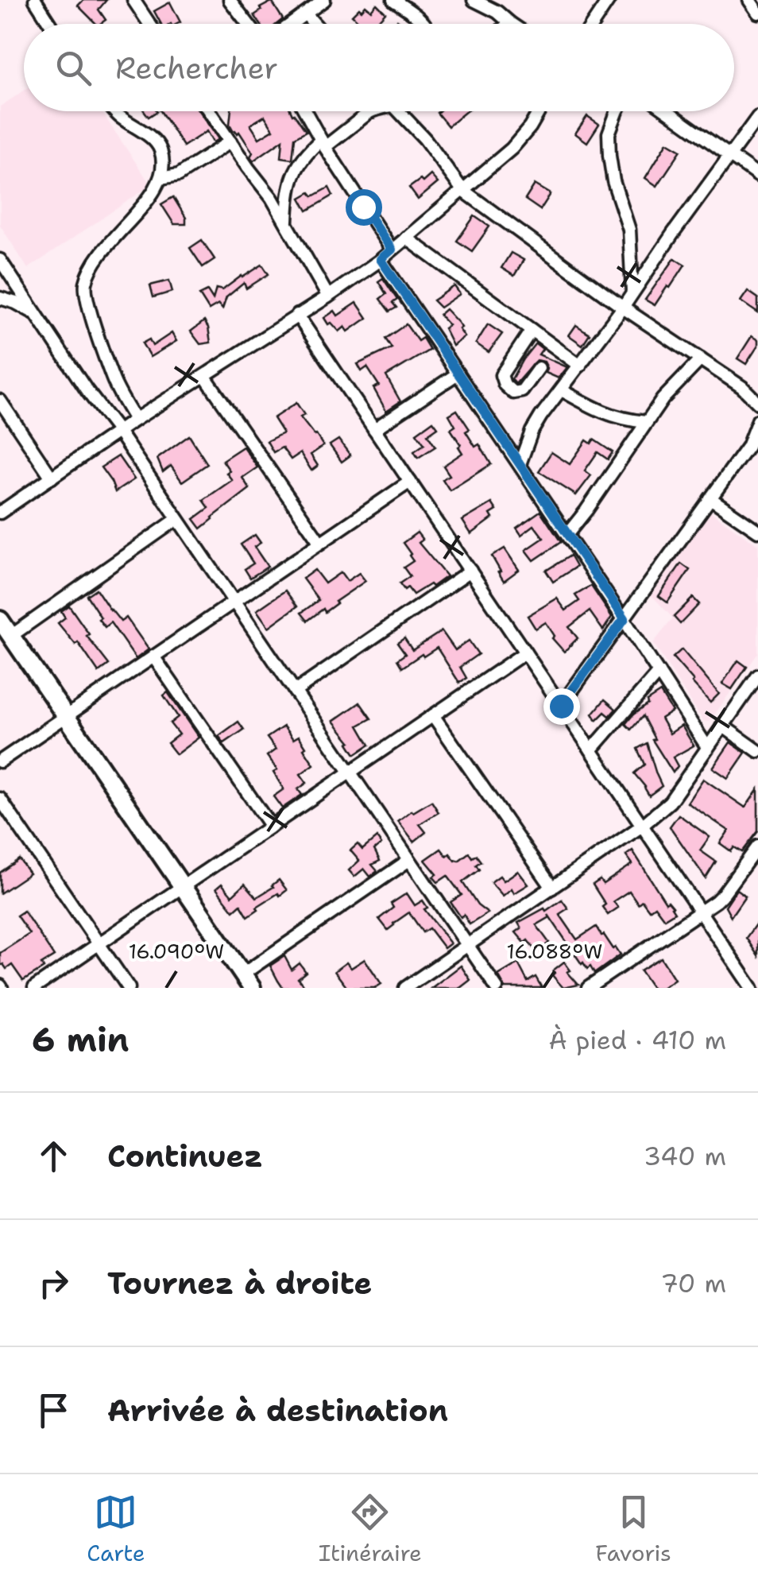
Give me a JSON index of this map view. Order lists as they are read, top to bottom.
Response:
{
  "page": {
    "search": "Rechercher",
    "heading": ["6 min", "À pied · 410 m"],
    "list": [
      ["Continuez", "340 m"],
      ["Tournez à droite", "70 m"],
      "Arrivée à destination"
    ],
    "nav": ["Carte", "Itinéraire", "Favoris"]
  },
  "coordinates": ["16.090°W", "16.088°W"]
}
